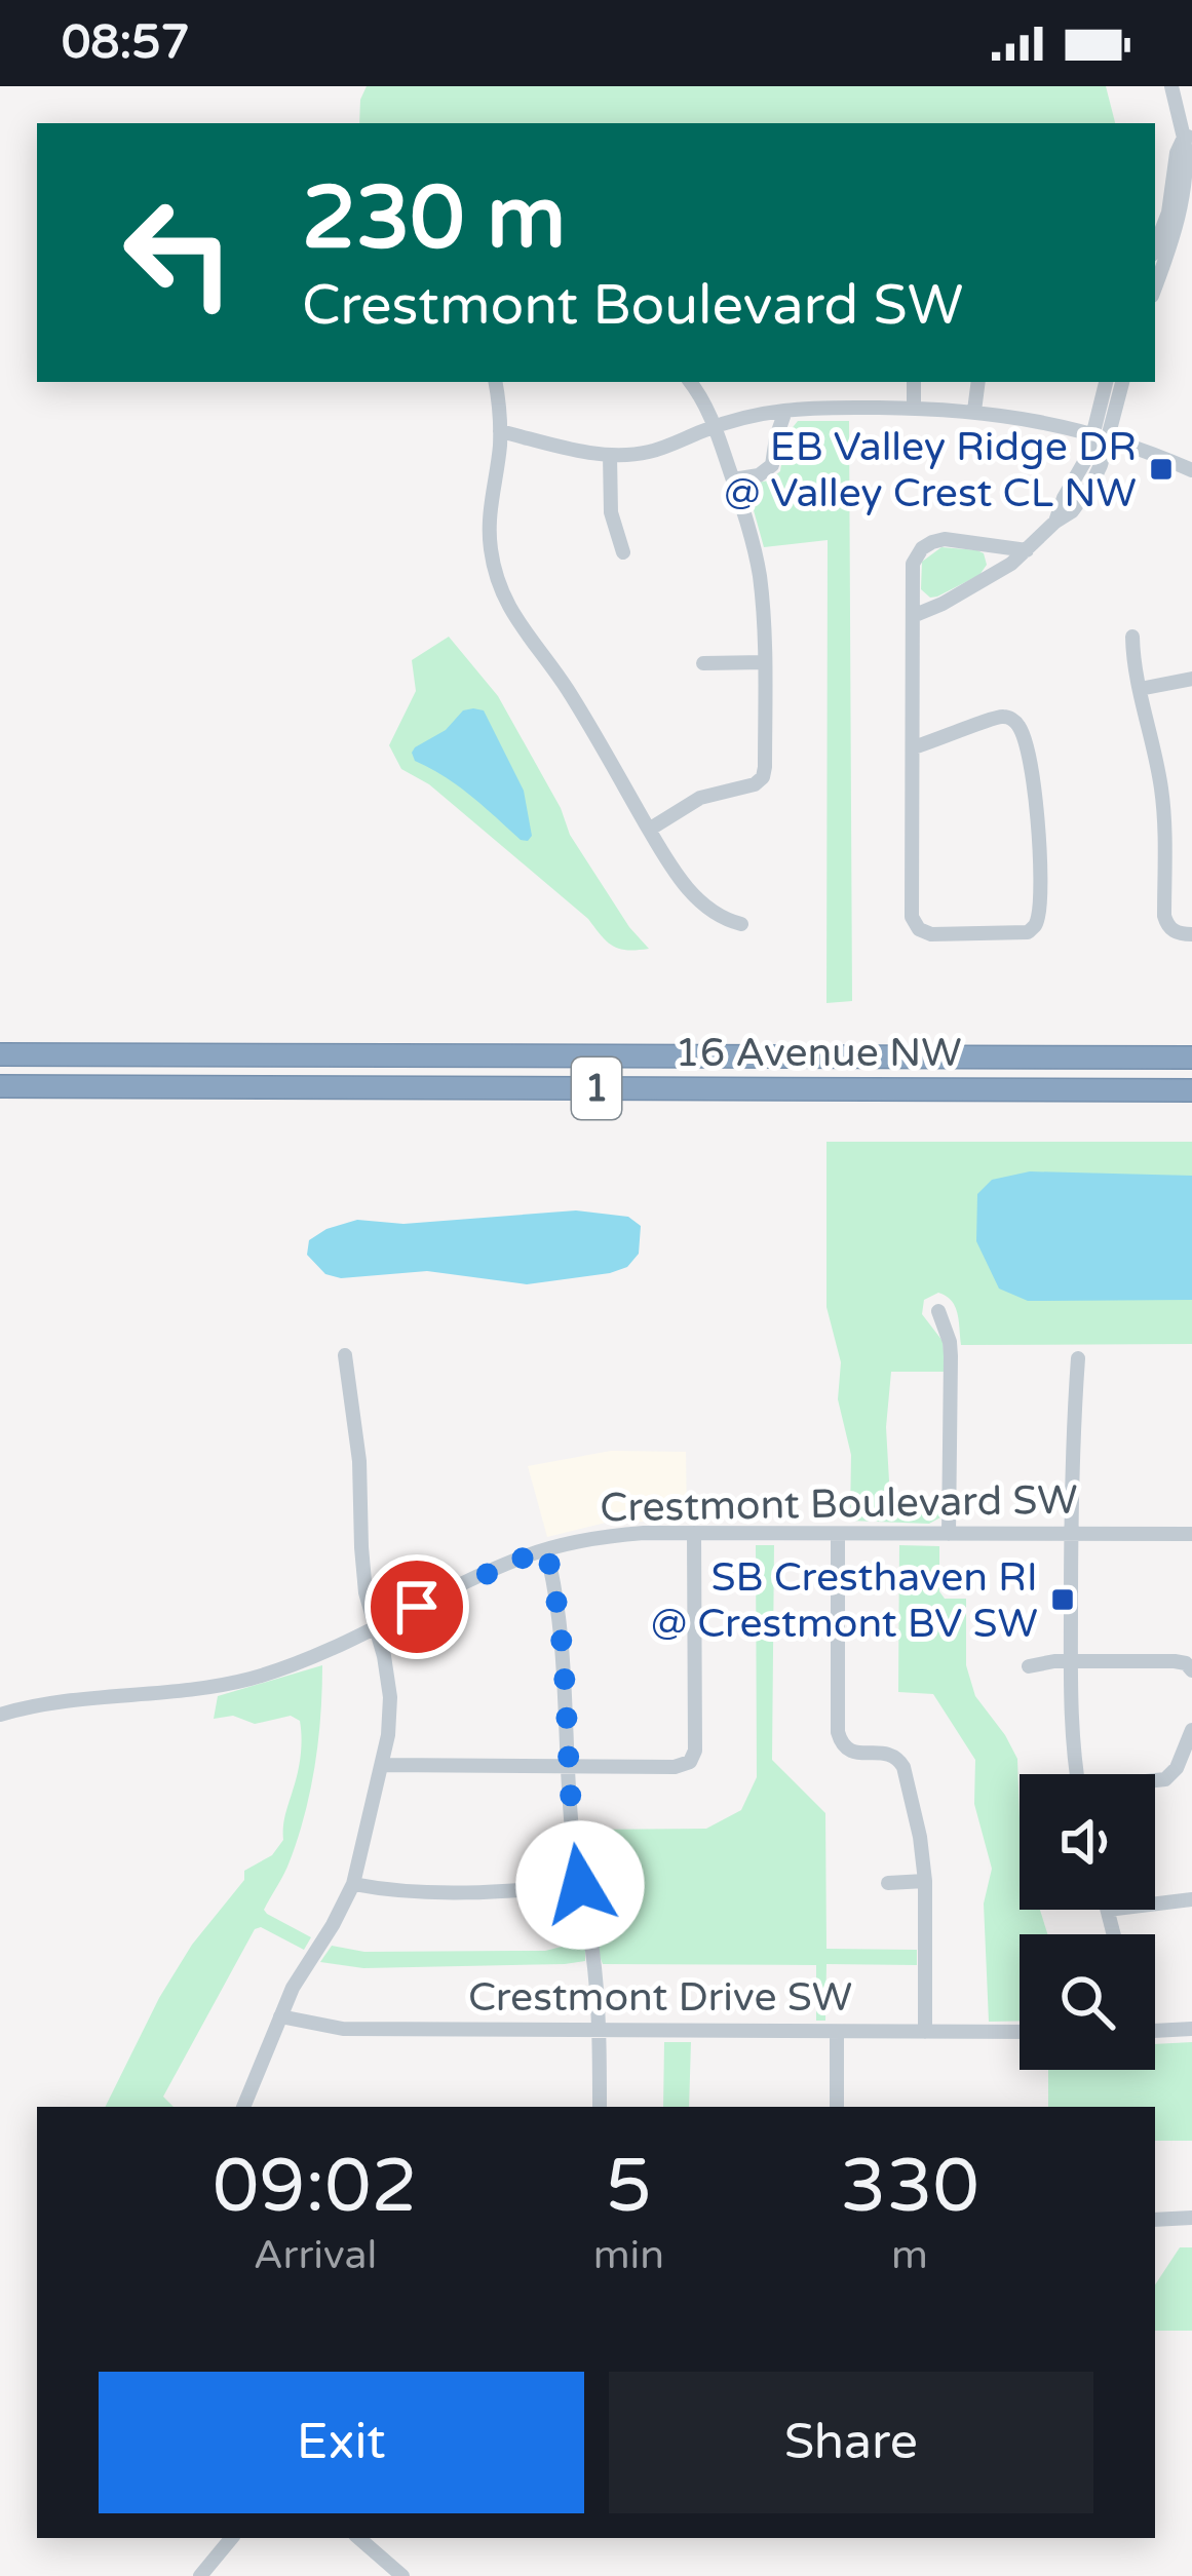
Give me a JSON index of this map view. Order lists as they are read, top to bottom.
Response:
{
  "streets": {
    "highway": ["16 Avenue NW", "1"],
    "street": ["Crestmont Boulevard SW", "Crestmont Drive SW"]
  },
  "places": {
    "transit": ["EB Valley Ridge DR @ Valley Crest CL NW", "SB Cresthaven RI @ Crestmont BV SW"]
  },
  "page": {
    "status": "08:57",
    "turn": ["230 m", "Crestmont Boulevard SW"],
    "eta": [
      "09:02",
      "Arrival",
      "5",
      "min",
      "330",
      "m"
    ],
    "buttons": ["Exit", "Share"]
  }
}
